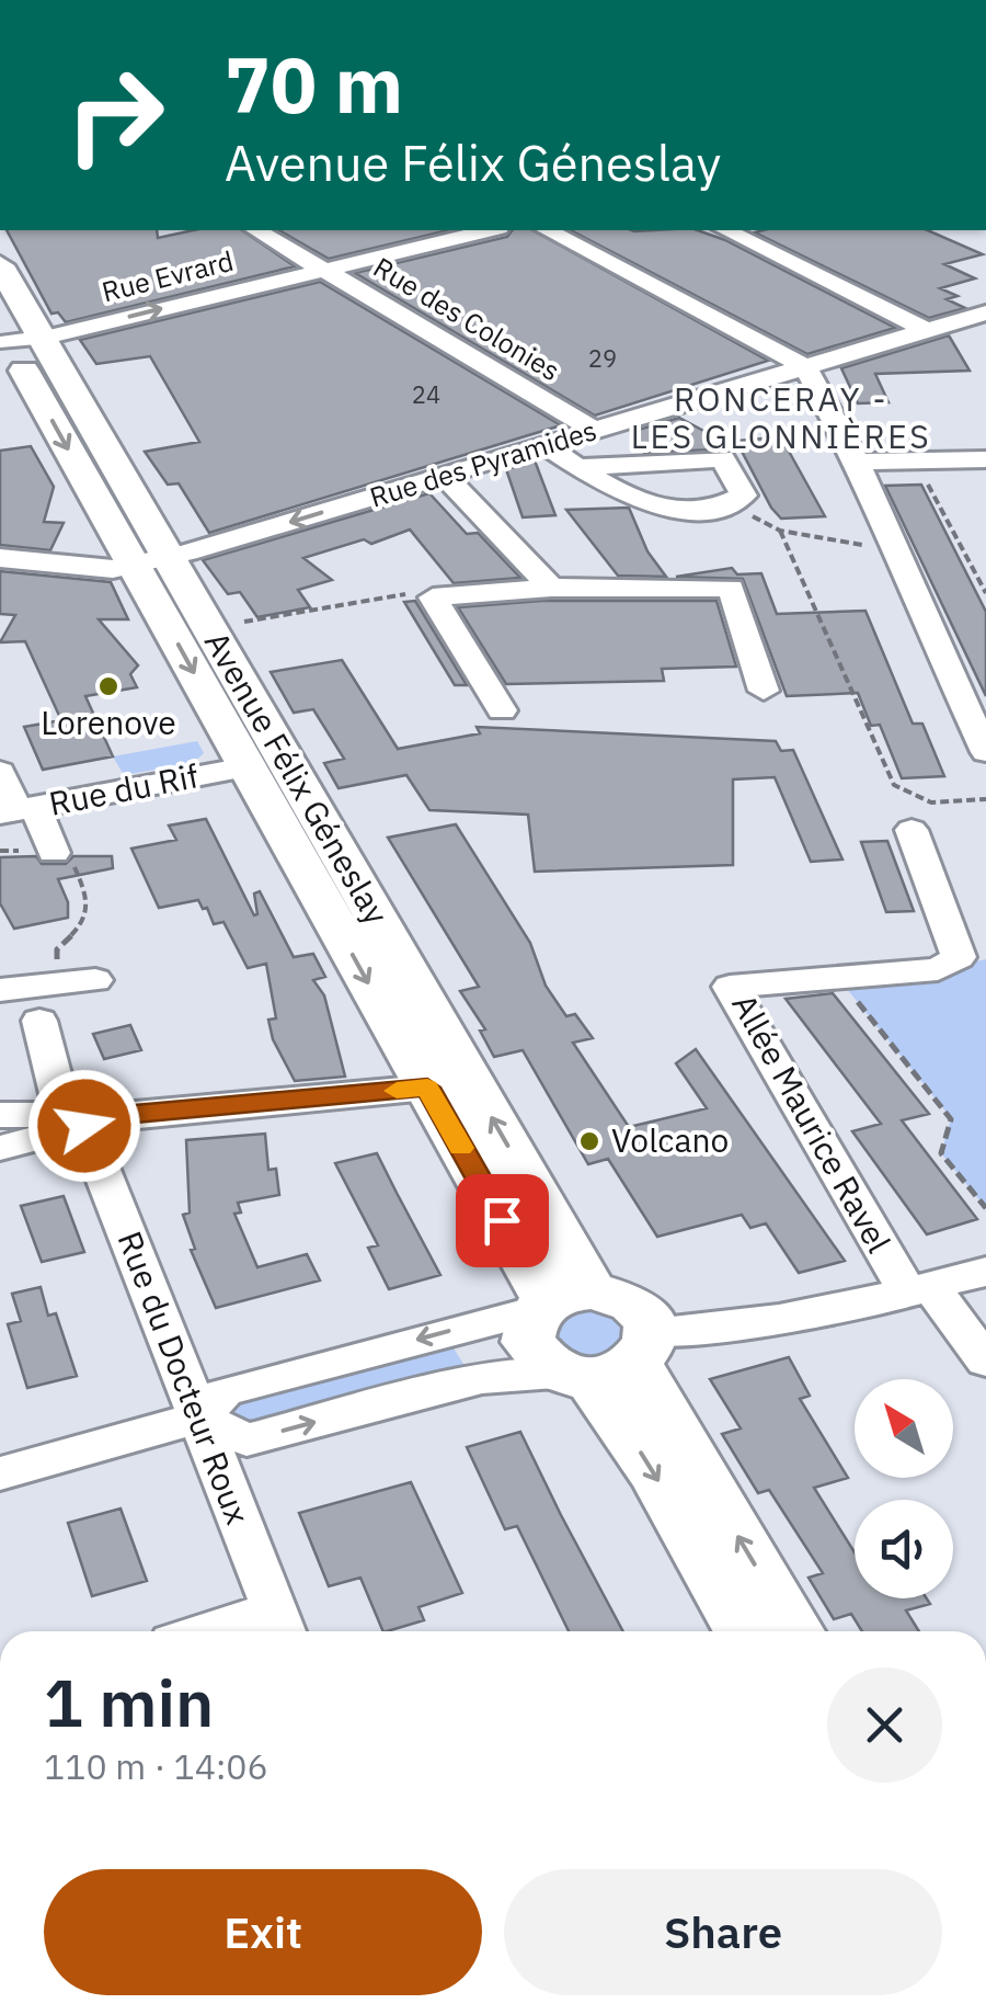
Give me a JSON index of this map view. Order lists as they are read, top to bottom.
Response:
{
  "streets": {
    "main road": ["Avenue Félix Géneslay"],
    "street": [
      "Rue Evrard",
      "Rue des Colonies",
      "Rue des Pyramides",
      "Rue du Rif",
      "Allée Maurice Ravel",
      "Rue du Docteur Roux"
    ]
  },
  "crossings": [
    ["Rue Evrard", "Rue des Colonies"],
    ["Rue Evrard", "Avenue Félix Géneslay"],
    ["Rue des Colonies", "Rue des Pyramides"],
    ["Rue des Pyramides", "Avenue Félix Géneslay"],
    ["Avenue Félix Géneslay", "Rue du Rif"]
  ],
  "one_way": ["Rue Evrard"],
  "districts": ["RONCERAY - LES GLONNIÈRES"],
  "places": ["Lorenove", "Volcano"],
  "house_numbers": ["29", "24"],
  "north": "top left",
  "page": {
    "turn": ["70 m", "Avenue Félix Géneslay"],
    "heading": ["1 min", "110 m · 14:06"],
    "buttons": ["Exit", "Share"]
  }
}
